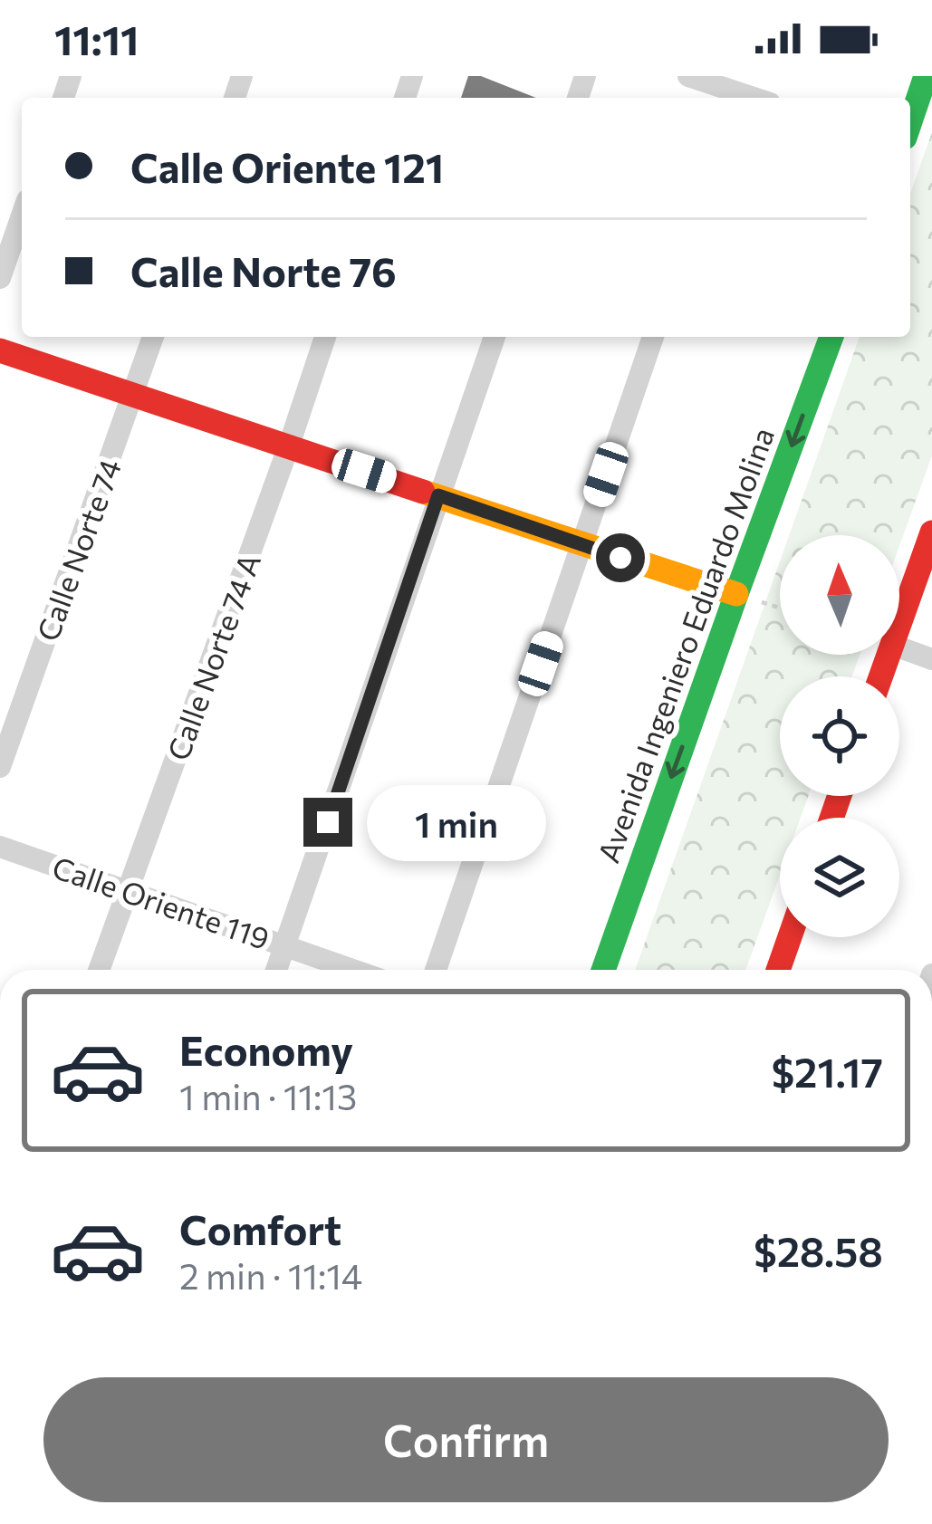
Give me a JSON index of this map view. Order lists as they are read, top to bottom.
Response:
{
  "streets": {
    "main road": ["Avenida Ingeniero Eduardo Molina"],
    "street": ["Calle Norte 74", "Calle Norte 74 A", "Calle Oriente 119"]
  },
  "crossings": [
    ["Calle Norte 74 A", "Calle Oriente 119"]
  ],
  "one_way": ["Avenida Ingeniero Eduardo Molina"],
  "north": "top",
  "page": {
    "status": "11:11",
    "banner": ["Calle Oriente 121", "Calle Norte 76"],
    "bubble": "1 min",
    "list": [
      {
        "name": "Economy",
        "note": "1 min · 11:13",
        "value": "$21.17"
      },
      {
        "name": "Comfort",
        "note": "2 min · 11:14",
        "value": "$28.58"
      }
    ],
    "buttons": "Confirm"
  }
}
